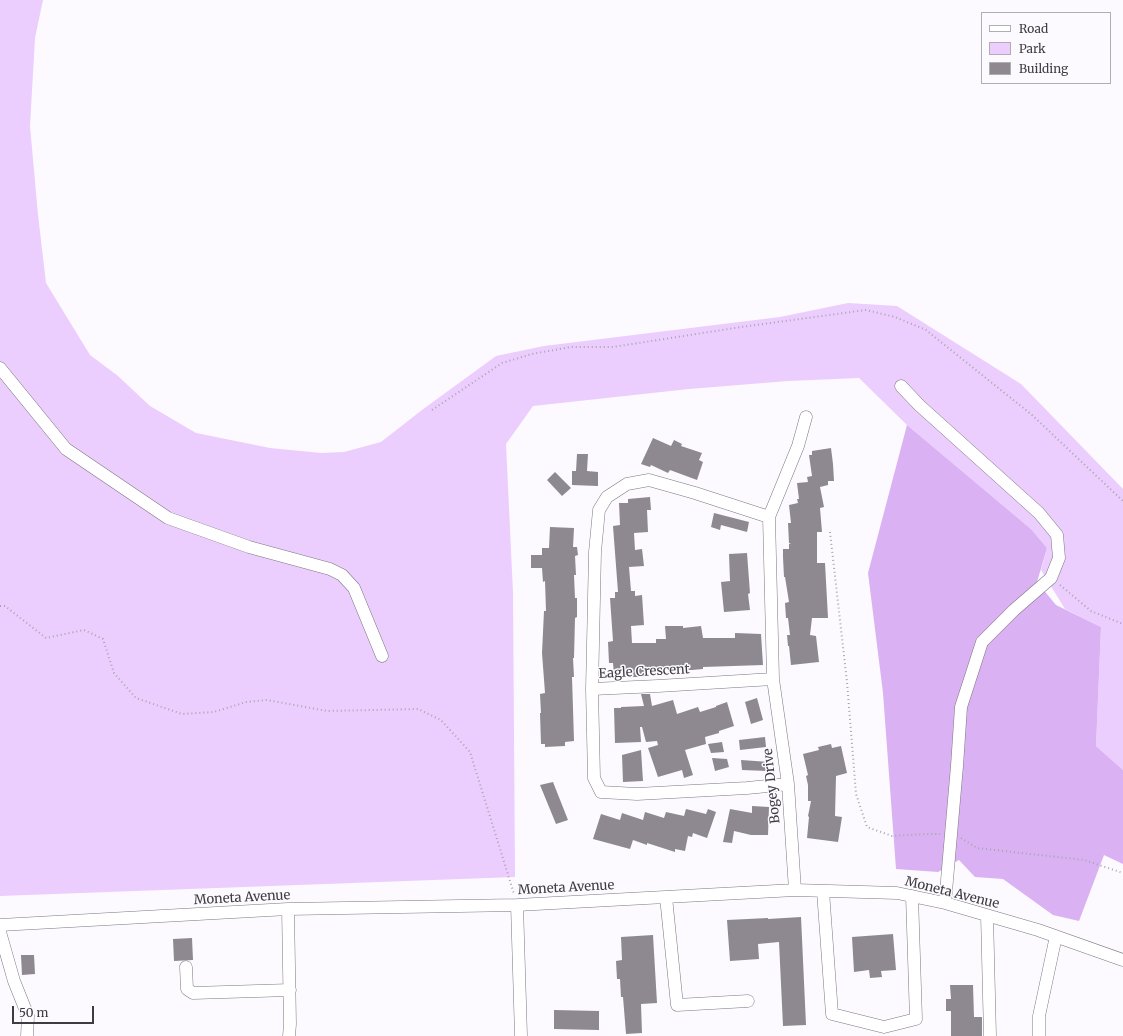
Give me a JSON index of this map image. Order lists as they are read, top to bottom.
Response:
{
  "streets": {
    "street": ["Eagle Crescent", "Bogey Drive", "Moneta Avenue"]
  },
  "crossings": [
    ["Eagle Crescent", "Bogey Drive"],
    ["Bogey Drive", "Moneta Avenue"]
  ],
  "legend": ["Road", "Park", "Building"],
  "scale_bar": "50 m"
}
